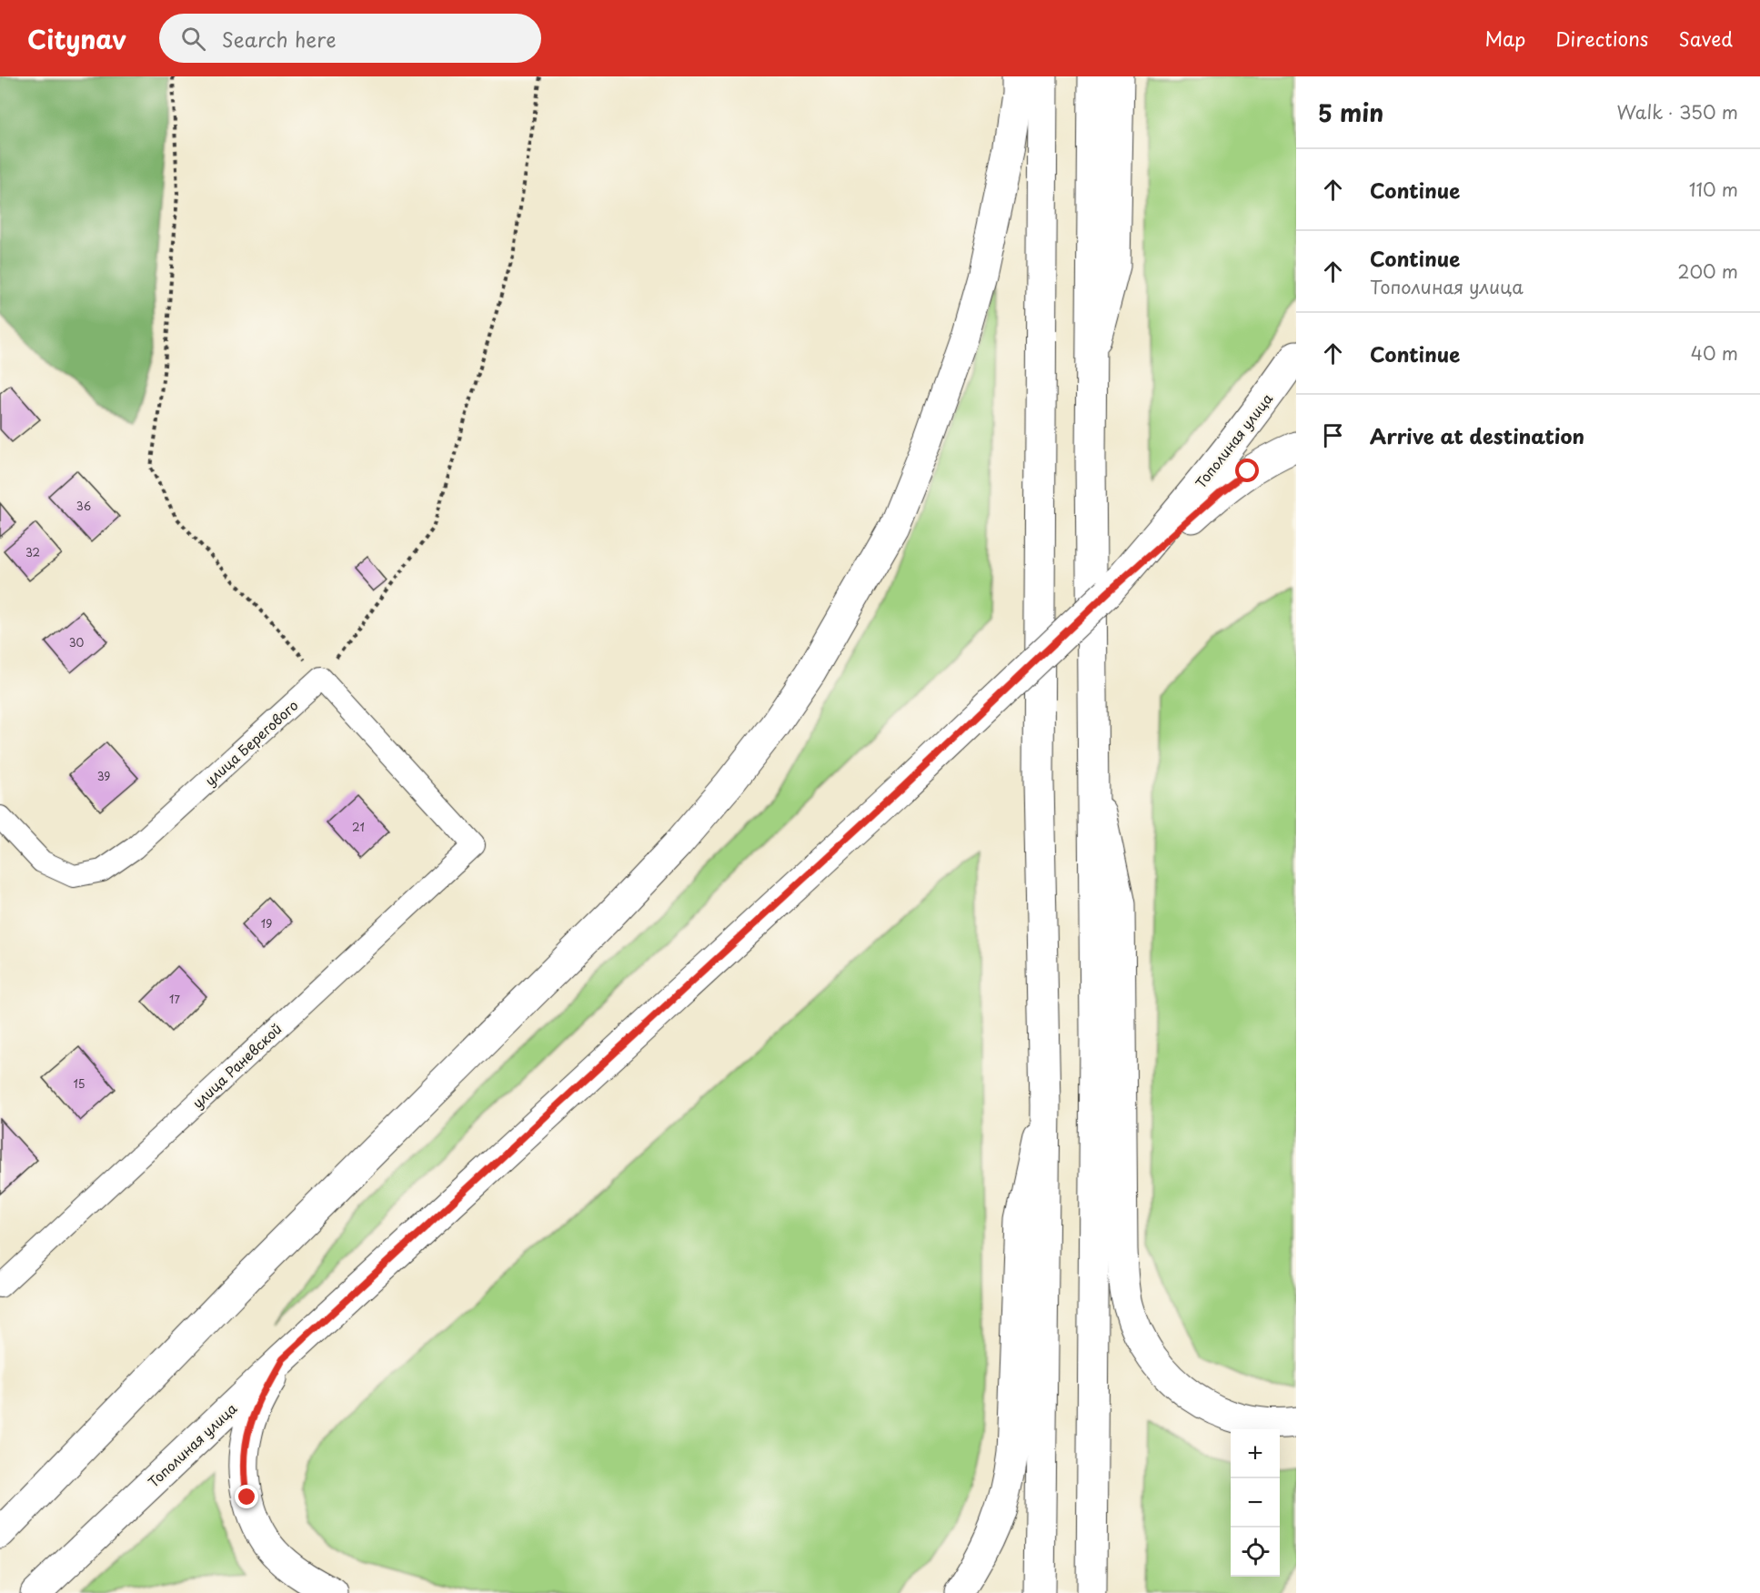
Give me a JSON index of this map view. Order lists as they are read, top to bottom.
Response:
{
  "streets": {
    "main road": ["Тополиная улица"],
    "street": ["улица Берегового", "улица Раневской"]
  },
  "crossings": [
    ["улица Берегового", "улица Раневской"]
  ],
  "house_numbers": [
    "36",
    "32",
    "30",
    "39",
    "21",
    "19",
    "17",
    "15"
  ],
  "page": {
    "header": "Citynav",
    "search": "Search here",
    "nav": ["Map", "Directions", "Saved"],
    "heading": ["5 min", "Walk · 350 m"],
    "list": [
      ["Continue", "110 m"],
      ["Continue", "Тополиная улица", "200 m"],
      ["Continue", "40 m"],
      "Arrive at destination"
    ],
    "map_buttons": ["+", "−"]
  }
}
